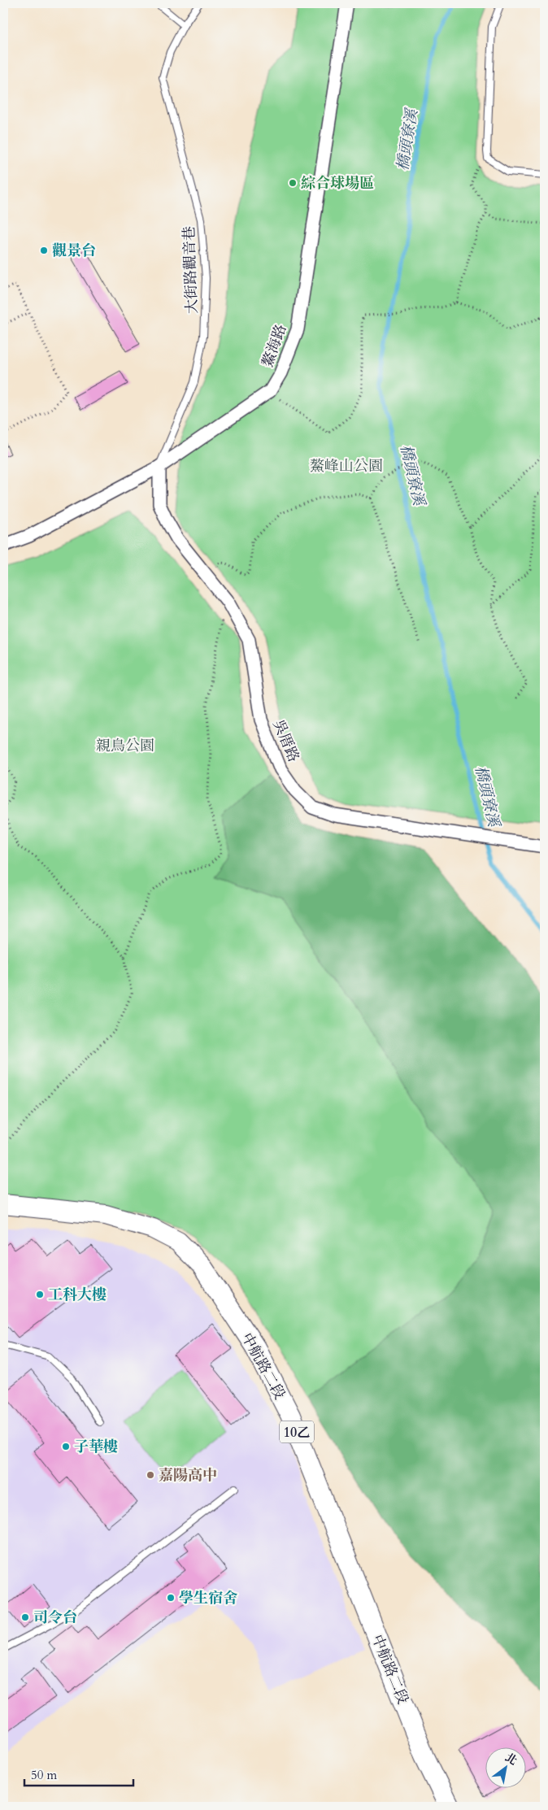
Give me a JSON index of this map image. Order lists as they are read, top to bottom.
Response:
{
  "streets": {
    "main road": ["中航路二段", "10乙"],
    "street": ["鰲海路", "吳厝路"],
    "lane": ["大街路觀音巷"]
  },
  "crossings": [
    ["大街路觀音巷", "鰲海路"],
    ["大街路觀音巷", "吳厝路"],
    ["鰲海路", "吳厝路"]
  ],
  "water": ["橋頭寮溪"],
  "parks": ["鰲峰山公園", "親鳥公園"],
  "places": [
    "綜合球場區",
    "觀景台",
    "工科大樓",
    "子華樓",
    "嘉陽高中",
    "學生宿舍",
    "司令台"
  ],
  "scale_bar": "50 m",
  "north": "top right"
}
